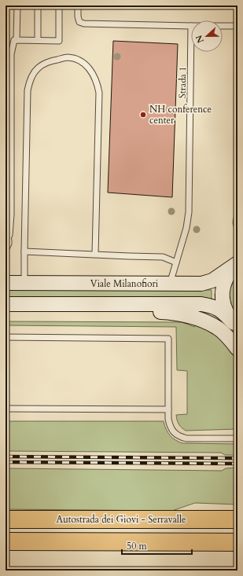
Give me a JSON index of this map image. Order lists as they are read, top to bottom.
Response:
{
  "streets": {
    "highway": ["Autostrada dei Giovi - Serravalle"],
    "main road": ["Viale Milanofiori"],
    "lane": ["Strada 1"]
  },
  "crossings": [
    ["Strada 1", "Viale Milanofiori"]
  ],
  "places": ["NH conference center"],
  "scale_bar": "50 m",
  "north": "left"
}
